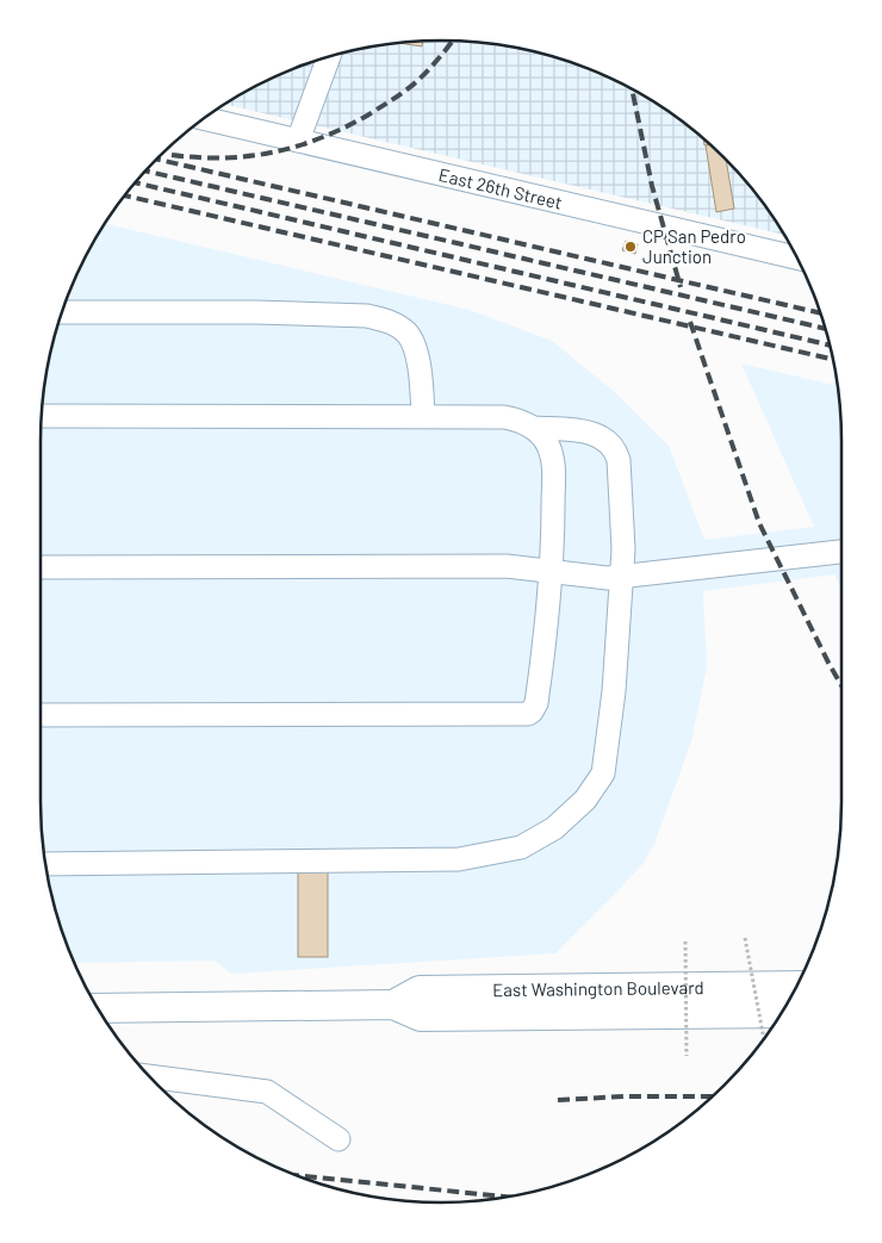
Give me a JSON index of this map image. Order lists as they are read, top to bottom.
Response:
{
  "streets": {
    "main road": ["East Washington Boulevard"],
    "street": ["East 26th Street"]
  },
  "places": ["CP San Pedro Junction"]
}
